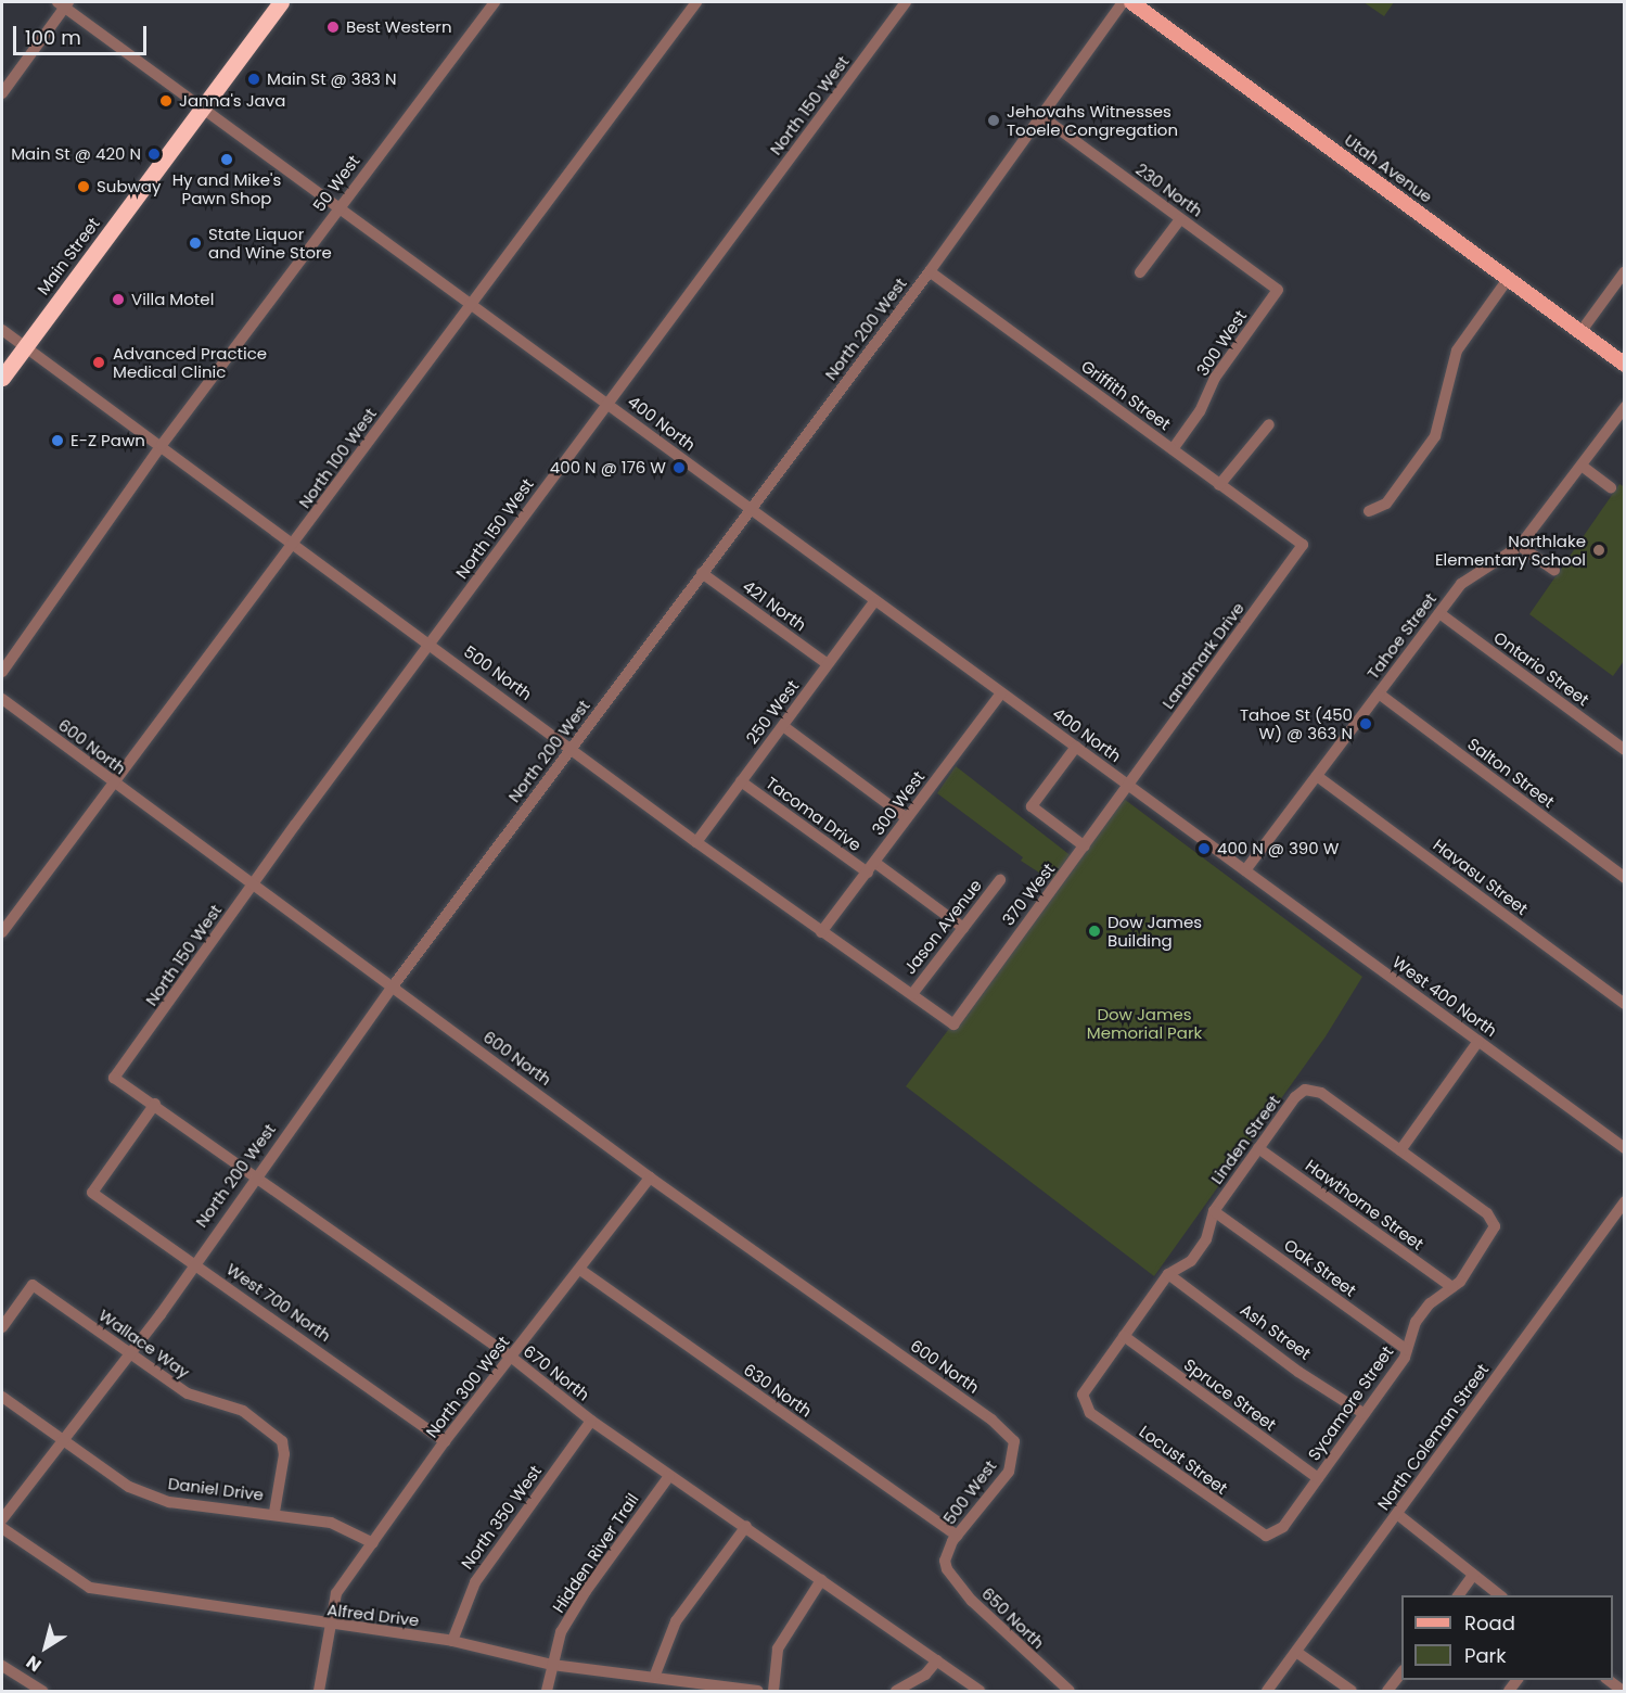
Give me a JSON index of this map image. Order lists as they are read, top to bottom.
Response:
{
  "streets": {
    "highway": ["Main Street"],
    "main road": ["Utah Avenue"],
    "street": [
      "North 150 West",
      "50 West",
      "230 North",
      "North 200 West",
      "300 West",
      "Griffith Street",
      "400 North",
      "North 100 West",
      "421 North",
      "Tahoe Street",
      "Landmark Drive",
      "Ontario Street",
      "500 North",
      "250 West",
      "600 North",
      "Salton Street",
      "Tacoma Drive",
      "Havasu Street",
      "370 West",
      "Jason Avenue",
      "West 400 North",
      "Linden Street",
      "Hawthorne Street",
      "Oak Street",
      "West 700 North",
      "Ash Street",
      "Wallace Way",
      "670 North",
      "North 300 West",
      "630 North",
      "Spruce Street",
      "Sycamore Street",
      "North Coleman Street",
      "Locust Street",
      "Daniel Drive",
      "500 West",
      "North 350 West",
      "Hidden River Trail",
      "Alfred Drive",
      "650 North"
    ]
  },
  "crossings": [
    ["North 150 West", "400 North"],
    ["North 150 West", "500 North"],
    ["North 150 West", "600 North"],
    ["North 150 West", "670 North"],
    ["50 West", "400 North"],
    ["50 West", "500 North"],
    ["230 North", "North 200 West"],
    ["230 North", "300 West"],
    ["Main Street", "400 North"],
    ["Main Street", "500 North"],
    ["North 200 West", "Griffith Street"],
    ["North 200 West", "400 North"],
    ["North 200 West", "421 North"],
    ["North 200 West", "500 North"],
    ["North 200 West", "600 North"],
    ["North 200 West", "West 700 North"],
    ["North 200 West", "Wallace Way"],
    ["North 200 West", "670 North"],
    ["North 200 West", "Daniel Drive"],
    ["300 West", "Griffith Street"],
    ["300 West", "400 North"],
    ["300 West", "500 North"],
    ["300 West", "Tacoma Drive"],
    ["Griffith Street", "Landmark Drive"],
    ["400 North", "North 100 West"],
    ["400 North", "Tahoe Street"],
    ["400 North", "Landmark Drive"],
    ["400 North", "250 West"],
    ["400 North", "370 West"],
    ["400 North", "West 400 North"],
    ["North 100 West", "500 North"],
    ["North 100 West", "600 North"],
    ["421 North", "250 West"],
    ["Tahoe Street", "Ontario Street"],
    ["Tahoe Street", "Salton Street"],
    ["Tahoe Street", "Havasu Street"],
    ["Tahoe Street", "West 400 North"],
    ["Landmark Drive", "370 West"],
    ["500 North", "250 West"],
    ["500 North", "370 West"],
    ["500 North", "Jason Avenue"],
    ["250 West", "Tacoma Drive"],
    ["600 North", "North 300 West"],
    ["600 North", "500 West"],
    ["Tacoma Drive", "Jason Avenue"],
    ["Linden Street", "Hawthorne Street"],
    ["Linden Street", "Oak Street"],
    ["Linden Street", "Ash Street"],
    ["Linden Street", "Spruce Street"],
    ["Linden Street", "Sycamore Street"],
    ["Linden Street", "Locust Street"],
    ["Hawthorne Street", "Sycamore Street"],
    ["Oak Street", "Sycamore Street"],
    ["West 700 North", "670 North"],
    ["West 700 North", "North 300 West"],
    ["Ash Street", "Sycamore Street"],
    ["Wallace Way", "Daniel Drive"],
    ["670 North", "North 300 West"],
    ["670 North", "North 350 West"],
    ["670 North", "Hidden River Trail"],
    ["North 300 West", "630 North"],
    ["North 300 West", "Daniel Drive"],
    ["North 300 West", "Alfred Drive"],
    ["630 North", "500 West"],
    ["Spruce Street", "Sycamore Street"],
    ["Sycamore Street", "Locust Street"],
    ["500 West", "650 North"],
    ["North 350 West", "Alfred Drive"],
    ["Hidden River Trail", "Alfred Drive"]
  ],
  "parks": ["Dow James Memorial Park"],
  "places": [
    "Best Western",
    "Main St @ 383 N",
    "Janna's Java",
    "Jehovahs Witnesses Tooele Congregation",
    "Main St @ 420 N",
    "Hy and Mike's Pawn Shop",
    "Subway",
    "State Liquor and Wine Store",
    "Villa Motel",
    "Advanced Practice Medical Clinic",
    "E-Z Pawn",
    "400 N @ 176 W",
    "Northlake Elementary School",
    "Tahoe St (450 W) @ 363 N",
    "400 N @ 390 W",
    "Dow James Building"
  ],
  "legend": ["Road", "Park"],
  "scale_bar": "100 m",
  "north": "bottom left"
}
